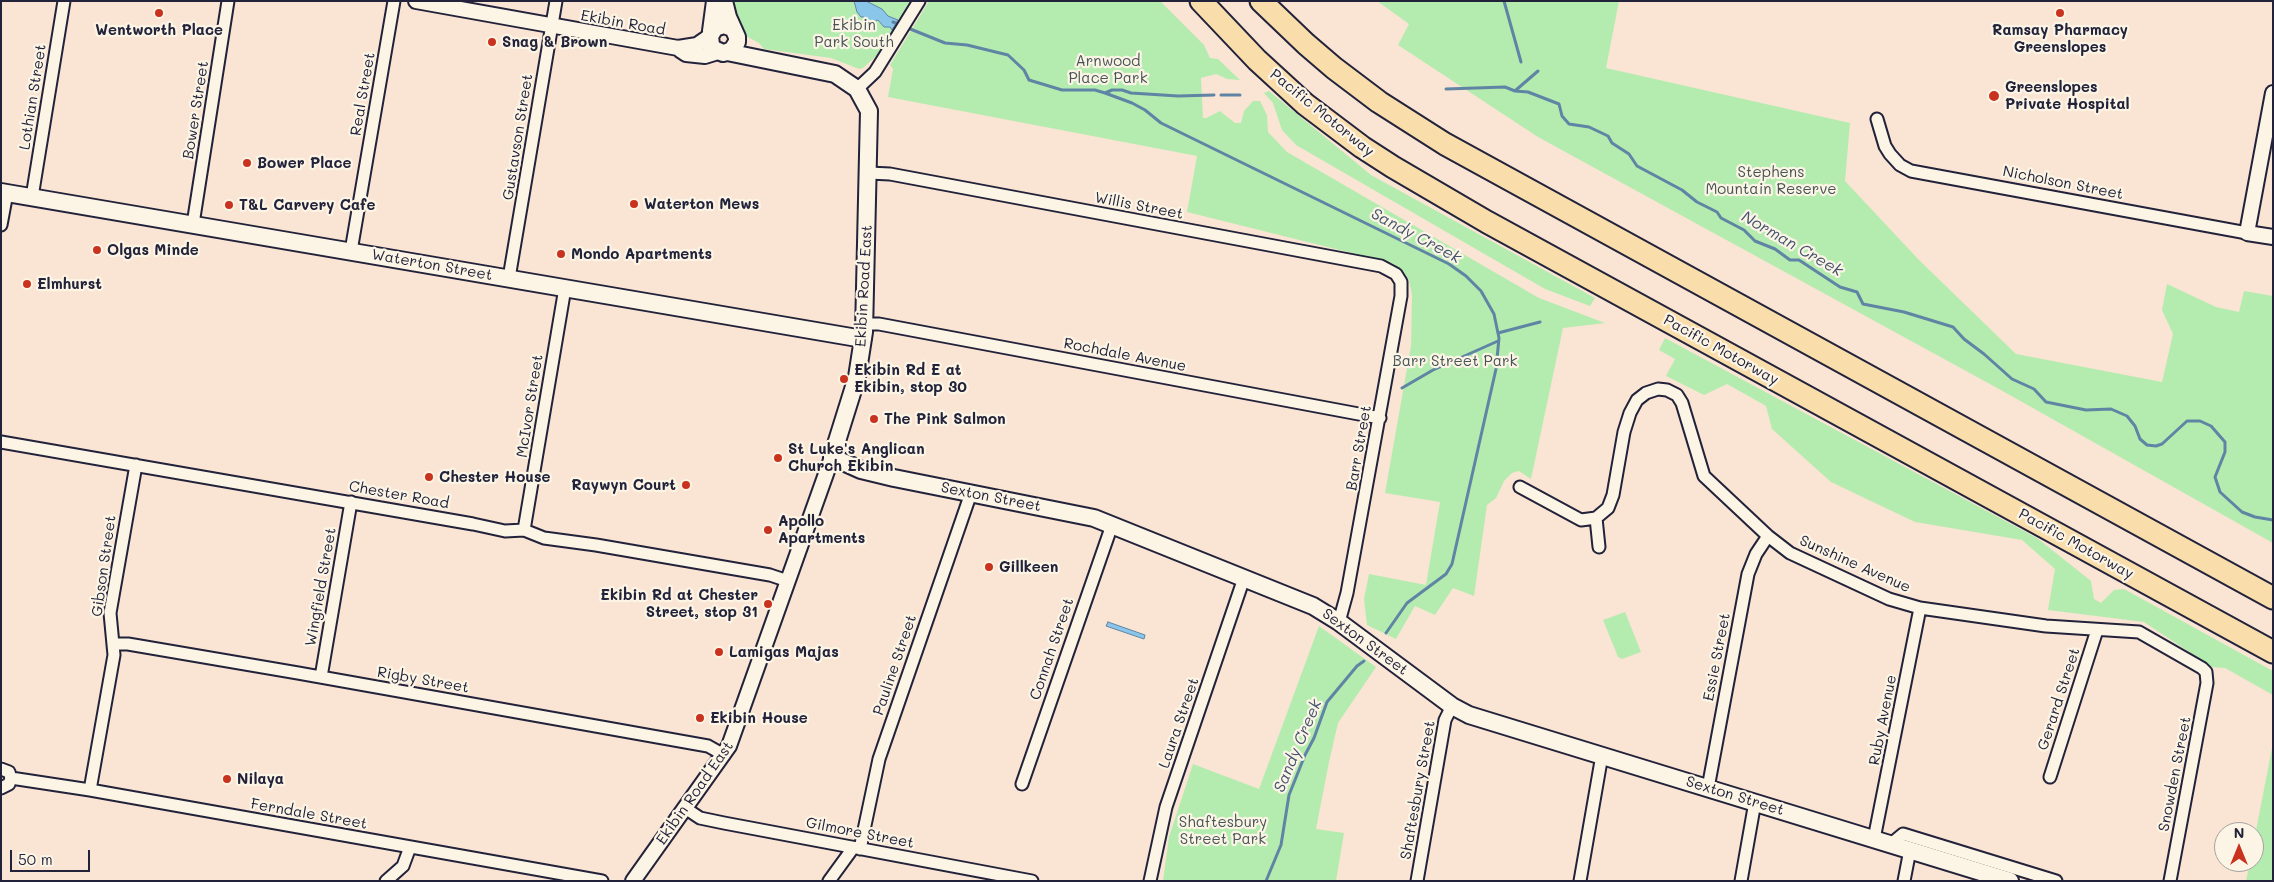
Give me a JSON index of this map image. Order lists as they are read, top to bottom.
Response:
{
  "streets": {
    "highway": ["Pacific Motorway"],
    "main road": ["Waterton Street", "Ekibin Road East", "Sexton Street"],
    "street": [
      "Ekibin Road",
      "Real Street",
      "Lothian Street",
      "Bower Street",
      "Gustavson Street",
      "Nicholson Street",
      "Willis Street",
      "Rochdale Avenue",
      "McIvor Street",
      "Barr Street",
      "Chester Road",
      "Sunshine Avenue",
      "Gibson Street",
      "Wingfield Street",
      "Connah Street",
      "Essie Street",
      "Pauline Street",
      "Rigby Street",
      "Gerard Street",
      "Ruby Avenue",
      "Laura Street",
      "Snowden Street",
      "Shaftesbury Street",
      "Ferndale Street",
      "Gilmore Street"
    ]
  },
  "crossings": [
    ["Ekibin Road", "Gustavson Street"],
    ["Ekibin Road", "Ekibin Road East"],
    ["Real Street", "Waterton Street"],
    ["Lothian Street", "Waterton Street"],
    ["Bower Street", "Waterton Street"],
    ["Gustavson Street", "Waterton Street"],
    ["Willis Street", "Ekibin Road East"],
    ["Willis Street", "Barr Street"],
    ["Waterton Street", "Ekibin Road East"],
    ["Waterton Street", "Rochdale Avenue"],
    ["Waterton Street", "McIvor Street"],
    ["Ekibin Road East", "Rochdale Avenue"],
    ["Ekibin Road East", "Chester Road"],
    ["Ekibin Road East", "Sexton Street"],
    ["Ekibin Road East", "Rigby Street"],
    ["Ekibin Road East", "Gilmore Street"],
    ["Rochdale Avenue", "Barr Street"],
    ["McIvor Street", "Chester Road"],
    ["Barr Street", "Sexton Street"],
    ["Chester Road", "Gibson Street"],
    ["Chester Road", "Wingfield Street"],
    ["Sexton Street", "Connah Street"],
    ["Sexton Street", "Essie Street"],
    ["Sexton Street", "Pauline Street"],
    ["Sexton Street", "Ruby Avenue"],
    ["Sexton Street", "Laura Street"],
    ["Sexton Street", "Shaftesbury Street"],
    ["Sunshine Avenue", "Essie Street"],
    ["Sunshine Avenue", "Gerard Street"],
    ["Sunshine Avenue", "Ruby Avenue"],
    ["Sunshine Avenue", "Snowden Street"],
    ["Gibson Street", "Rigby Street"],
    ["Gibson Street", "Ferndale Street"],
    ["Wingfield Street", "Rigby Street"],
    ["Pauline Street", "Gilmore Street"]
  ],
  "water": ["Sandy Creek", "Norman Creek"],
  "parks": [
    "Ekibin Park South",
    "Arnwood Place Park",
    "Stephens Mountain Reserve",
    "Barr Street Park",
    "Shaftesbury Street Park"
  ],
  "places": [
    "Wentworth Place",
    "Ramsay Pharmacy Greenslopes",
    "Snag & Brown",
    "Greenslopes Private Hospital",
    "Bower Place",
    "Waterton Mews",
    "T&L Carvery Cafe",
    "Olgas Minde",
    "Mondo Apartments",
    "Elmhurst",
    "Ekibin Rd E at Ekibin, stop 30",
    "The Pink Salmon",
    "St Luke's Anglican Church Ekibin",
    "Chester House",
    "Raywyn Court",
    "Apollo Apartments",
    "Gillkeen",
    "Ekibin Rd at Chester Street, stop 31",
    "Lamigas Majas",
    "Ekibin House",
    "Nilaya"
  ],
  "scale_bar": "50 m",
  "north": "top"
}
